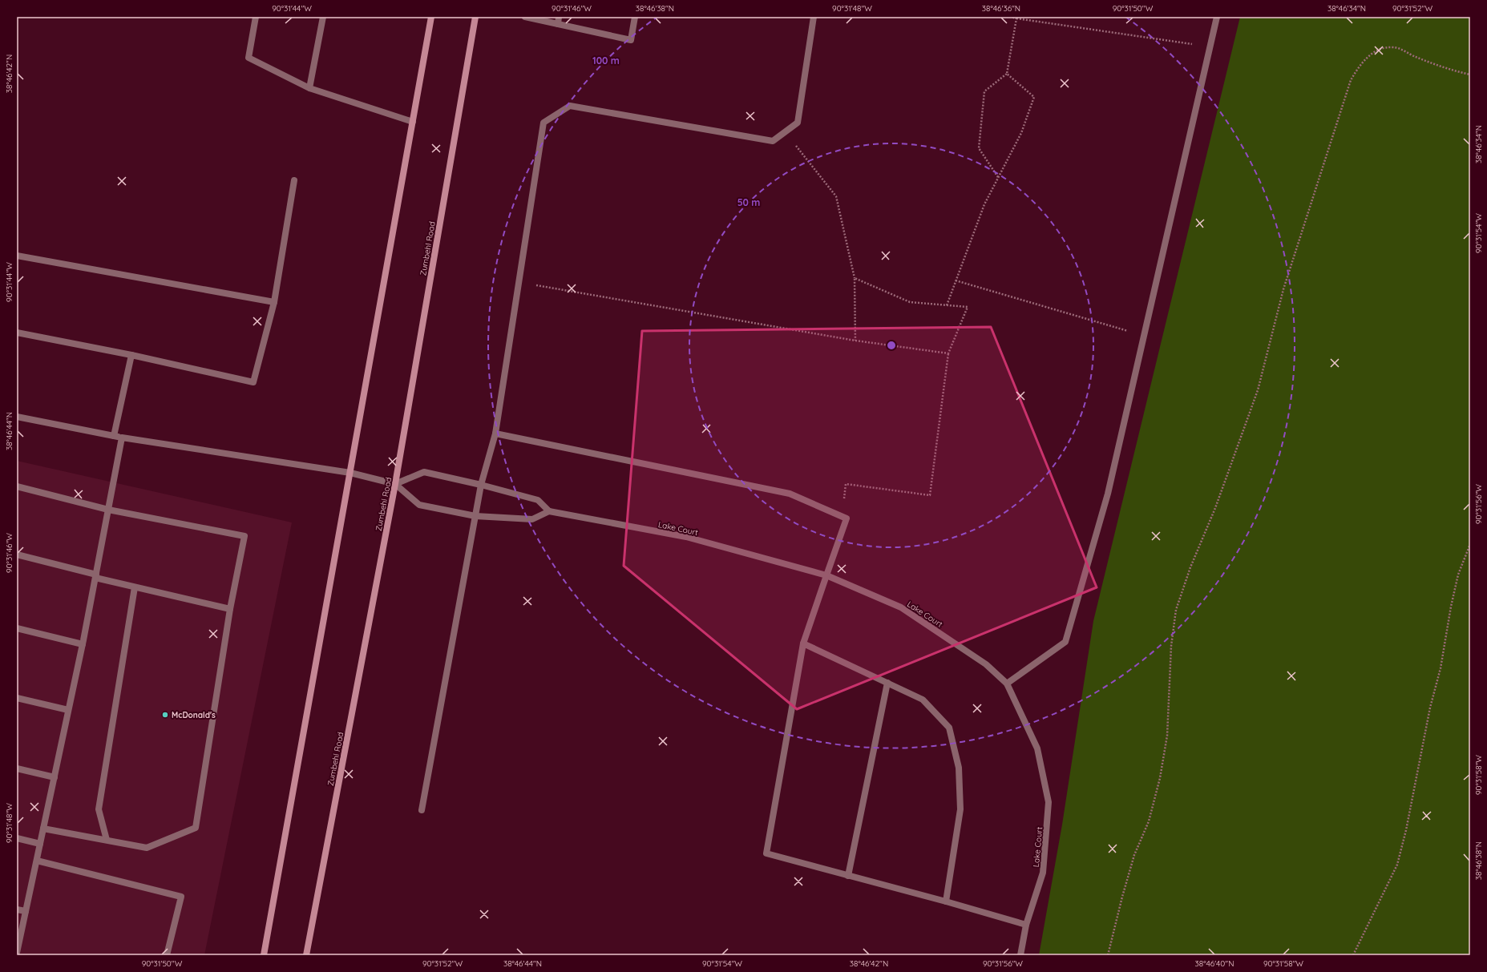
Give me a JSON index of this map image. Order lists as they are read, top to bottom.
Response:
{
  "streets": {
    "main road": ["Zumbehl Road"],
    "street": ["Lake Court"]
  },
  "places": ["McDonald's"],
  "coordinates": [
    "90°31'44\"W",
    "90°31'46\"W",
    "38°46'38\"N",
    "90°31'48\"W",
    "38°46'36\"N",
    "90°31'50\"W",
    "38°46'34\"N",
    "90°31'52\"W",
    "38°46'42\"N",
    "90°31'54\"W",
    "38°46'44\"N",
    "90°31'56\"W",
    "90°31'58\"W",
    "38°46'40\"N"
  ],
  "rings": ["100 m", "50 m"]
}
